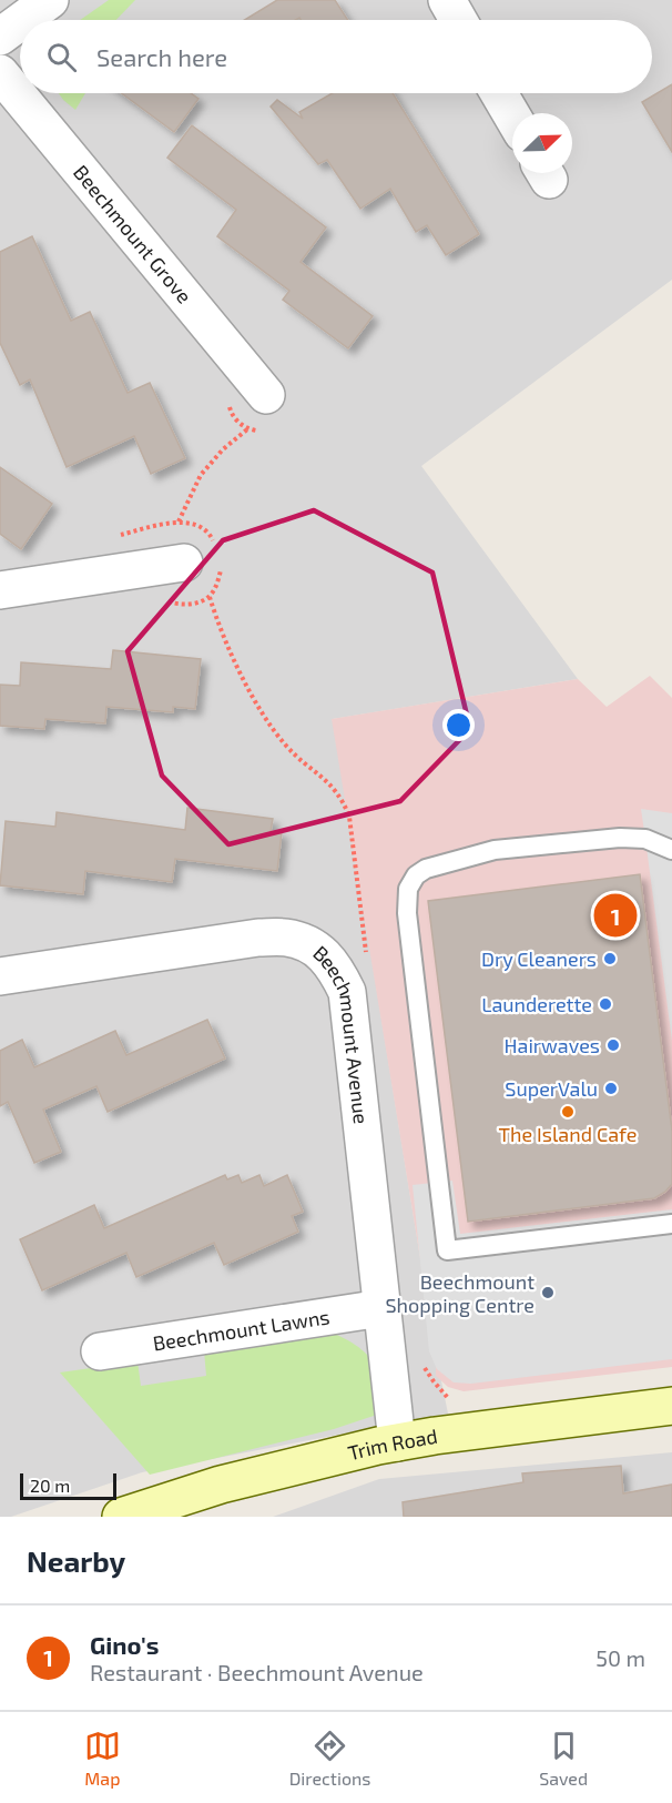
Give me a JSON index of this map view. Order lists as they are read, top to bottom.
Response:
{
  "streets": {
    "main road": ["Trim Road"],
    "street": ["Beechmount Grove", "Beechmount Avenue", "Beechmount Lawns"]
  },
  "crossings": [
    ["Beechmount Avenue", "Beechmount Lawns"],
    ["Beechmount Avenue", "Trim Road"]
  ],
  "places": [
    "Dry Cleaners",
    "Launderette",
    "Hairwaves",
    "SuperValu",
    "The Island Cafe",
    "Beechmount Shopping Centre"
  ],
  "scale_bar": "20 m",
  "north": "top right",
  "page": {
    "search": "Search here",
    "pins": "1",
    "scale": "20 m",
    "heading": "Nearby",
    "list": [
      {
        "mark": "1",
        "name": "Gino's",
        "note": "Restaurant · Beechmount Avenue",
        "value": "50 m"
      }
    ],
    "nav": ["Map", "Directions", "Saved"]
  }
}
